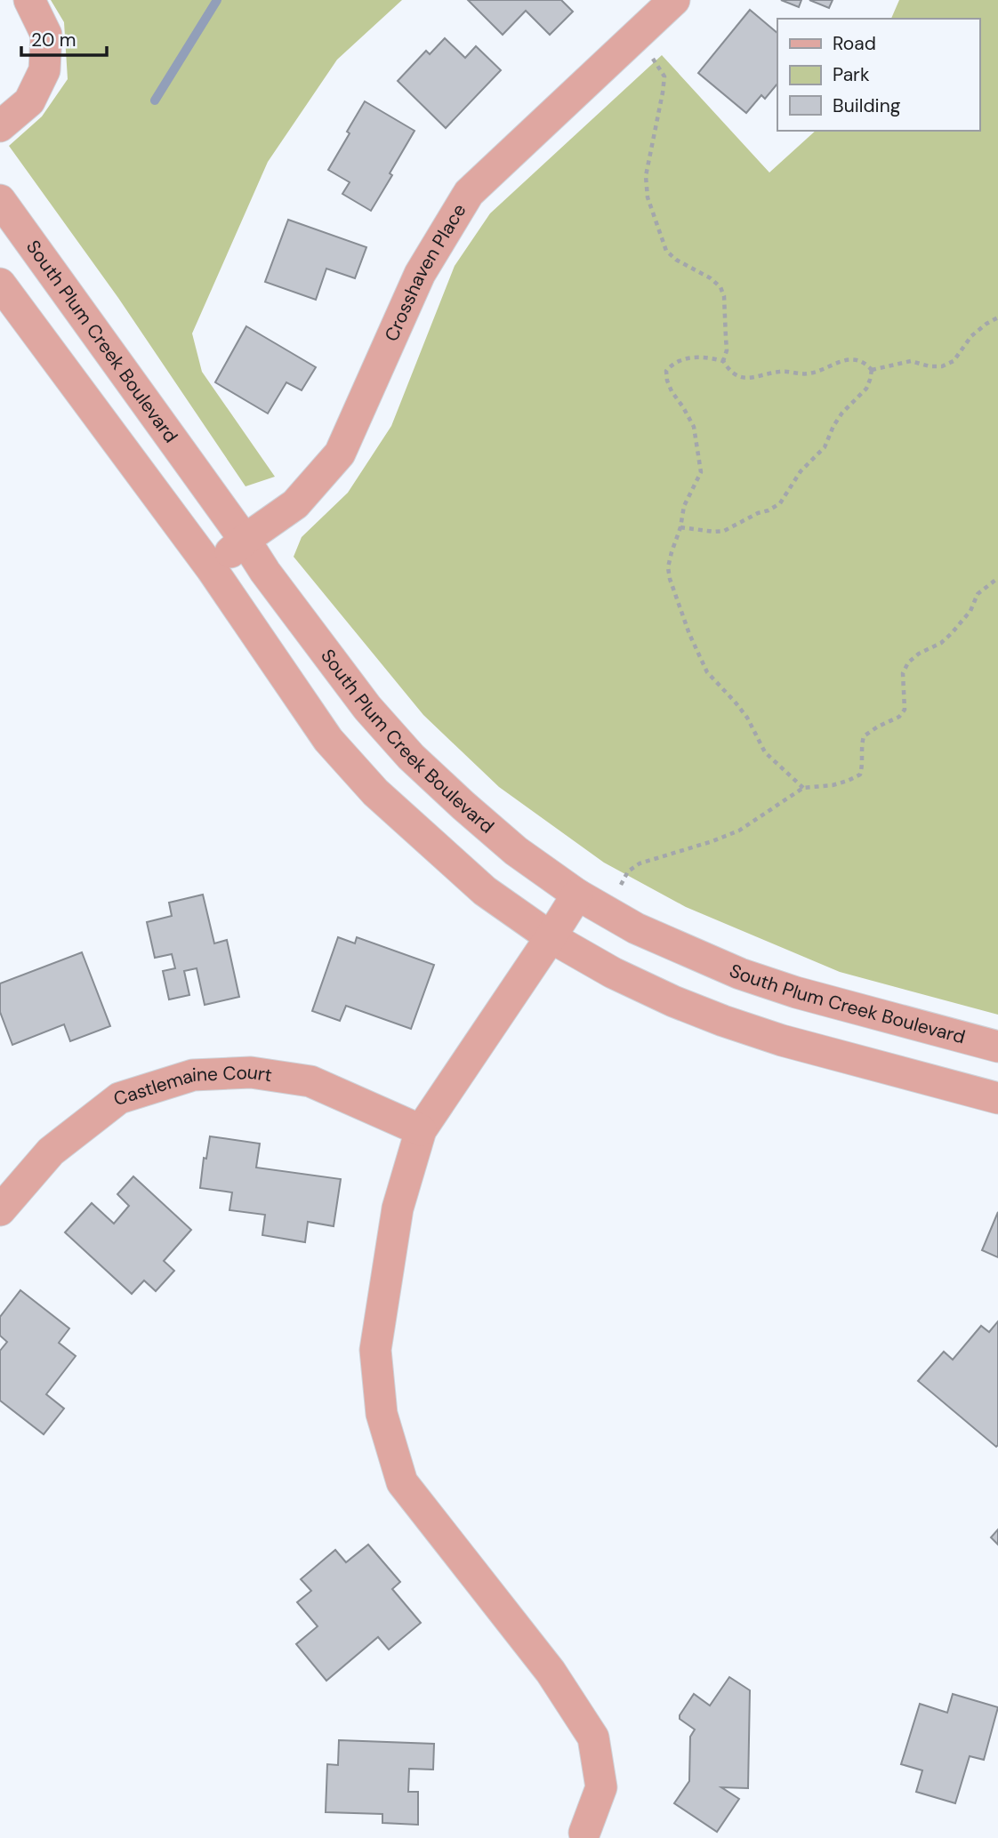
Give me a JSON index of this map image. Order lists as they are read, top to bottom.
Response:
{
  "streets": {
    "street": ["Crosshaven Place", "South Plum Creek Boulevard", "Castlemaine Court"]
  },
  "crossings": [
    ["Crosshaven Place", "South Plum Creek Boulevard"]
  ],
  "legend": ["Road", "Park", "Building"],
  "scale_bar": "20 m"
}
